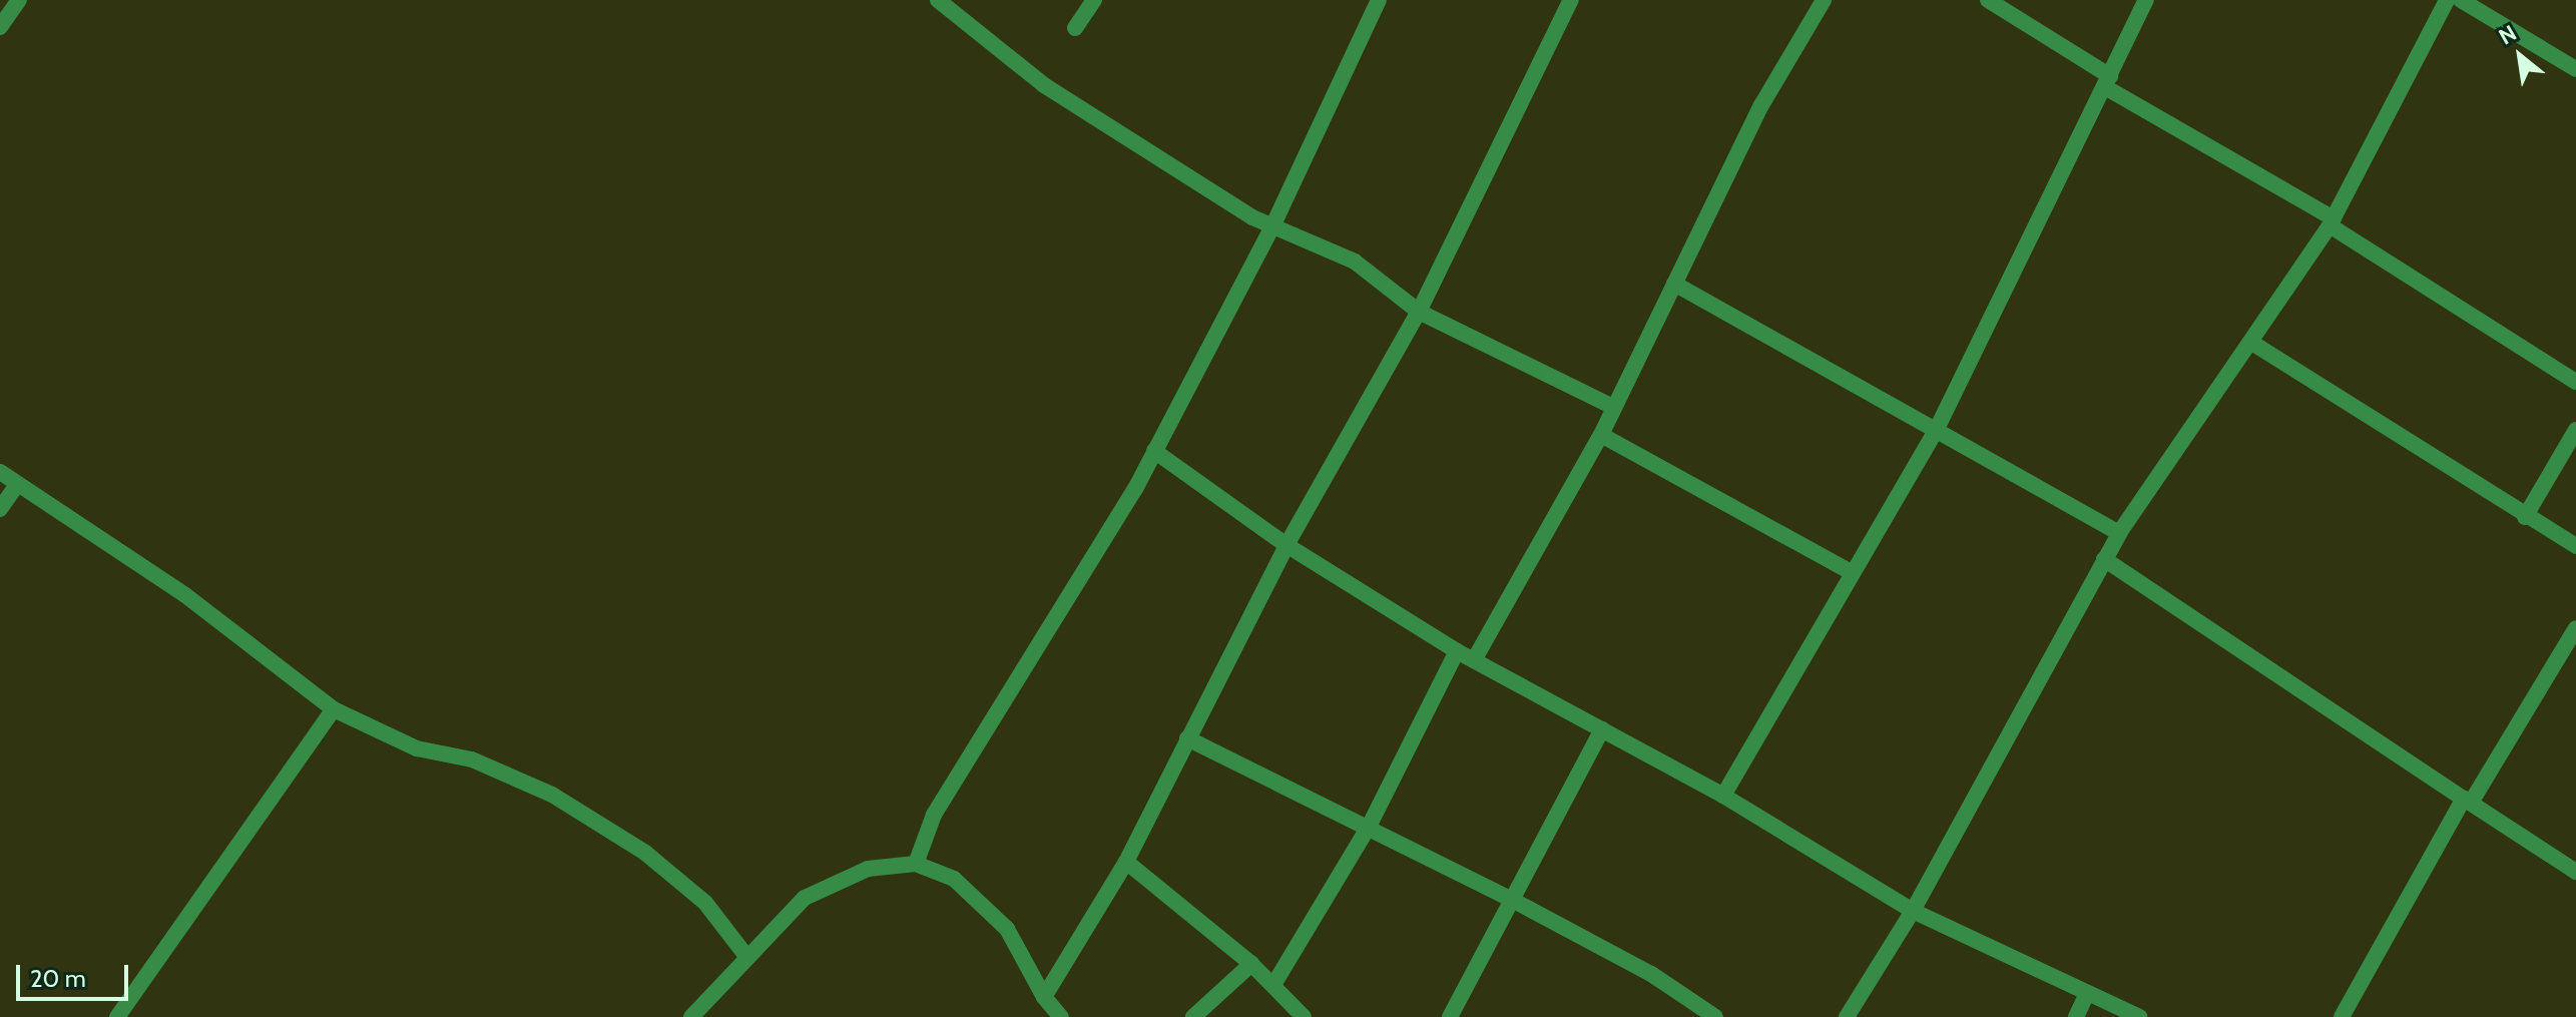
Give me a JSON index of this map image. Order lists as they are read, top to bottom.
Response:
{
  "scale_bar": "20 m",
  "north": "top left"
}
